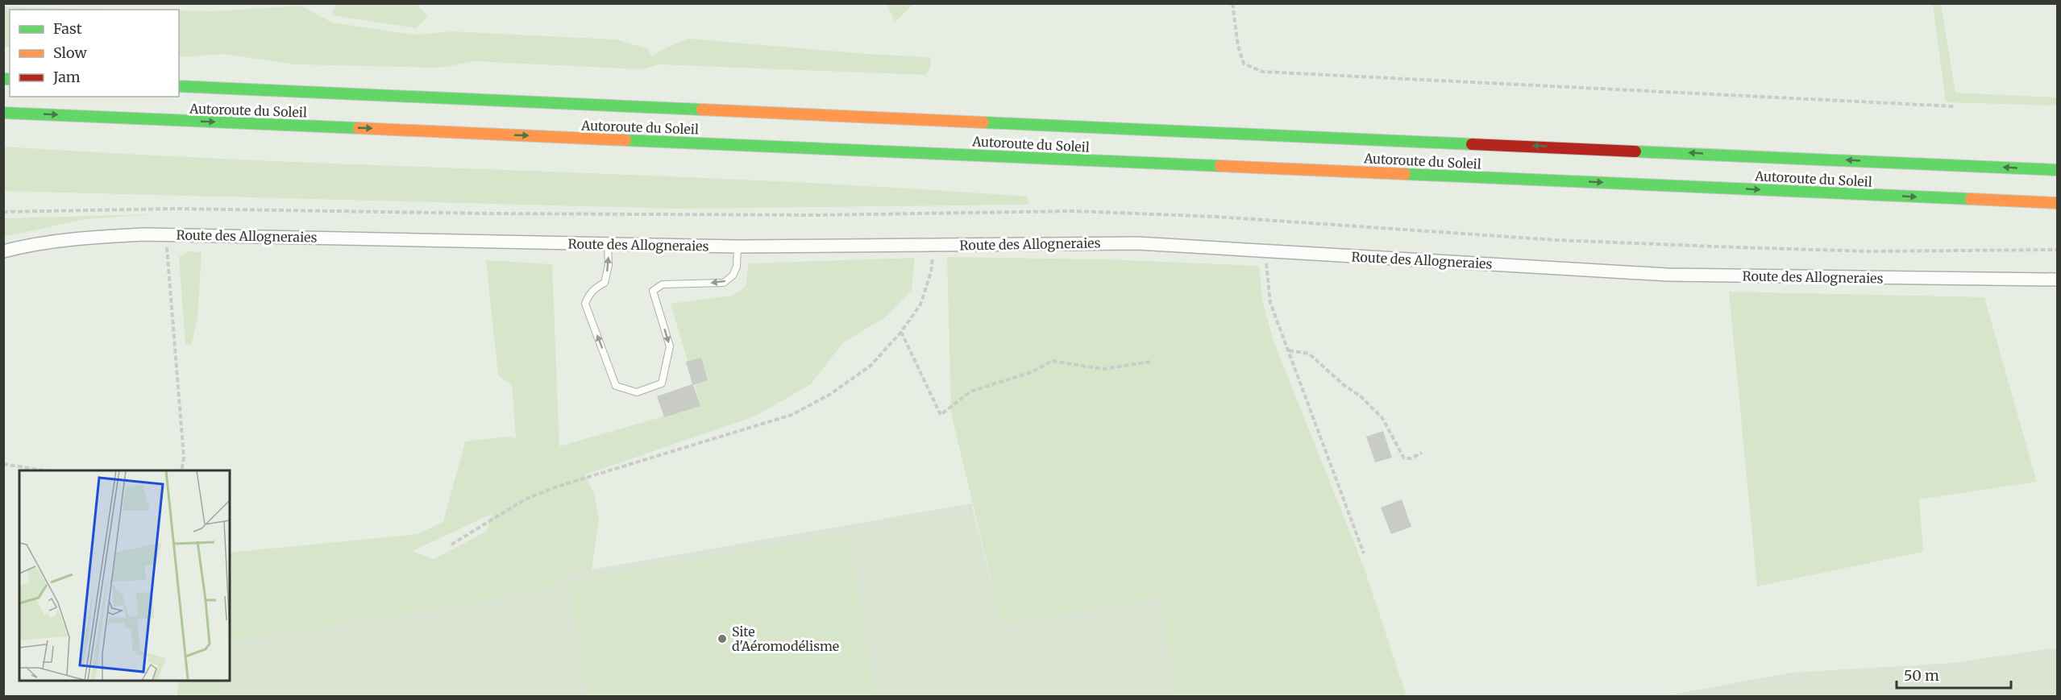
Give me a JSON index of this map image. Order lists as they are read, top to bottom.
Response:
{
  "streets": {
    "highway": ["Autoroute du Soleil"],
    "street": ["Route des Allogneraies"]
  },
  "places": ["Site d'Aéromodélisme"],
  "legend": ["Fast", "Slow", "Jam"],
  "scale_bar": "50 m"
}
